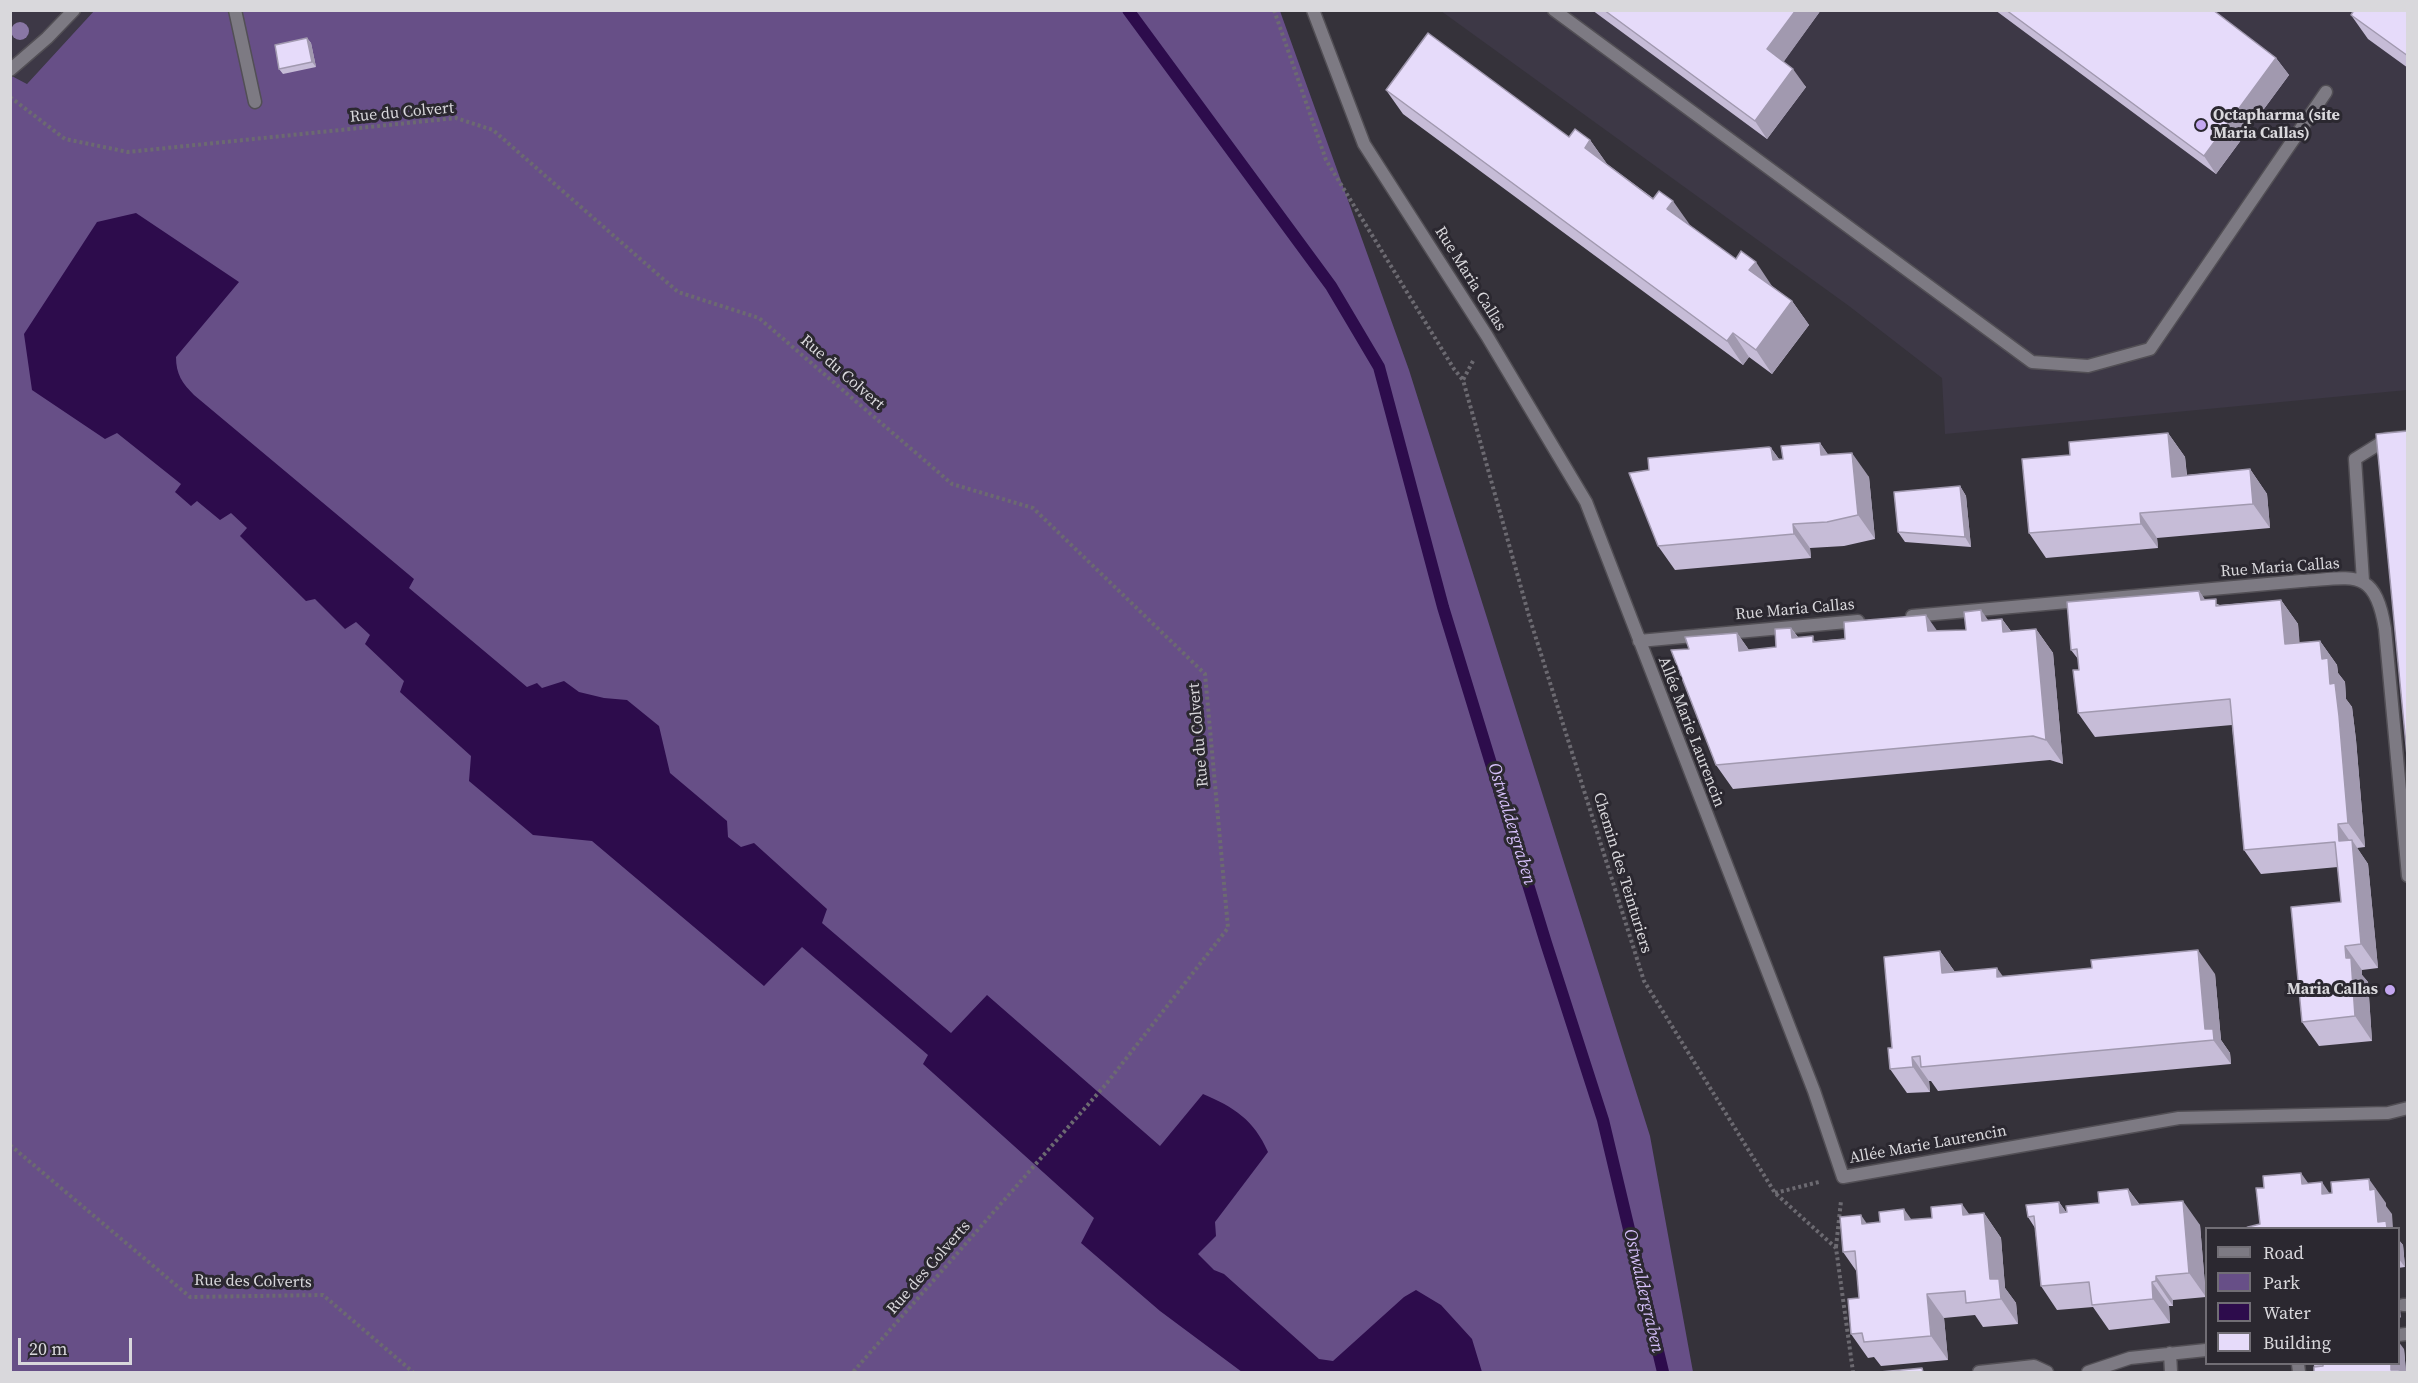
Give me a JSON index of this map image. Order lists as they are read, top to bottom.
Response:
{
  "streets": {
    "street": ["Rue Maria Callas", "Allée Marie Laurencin"],
    "path": ["Rue du Colvert", "Chemin des Teinturiers", "Rue des Colverts"]
  },
  "crossings": [
    ["Rue du Colvert", "Rue des Colverts"],
    ["Rue Maria Callas", "Allée Marie Laurencin"]
  ],
  "water": ["Ostwaldergraben"],
  "places": ["Octapharma (site Maria Callas)", "Maria Callas"],
  "legend": [
    "Road",
    "Park",
    "Water",
    "Building"
  ],
  "scale_bar": "20 m"
}
